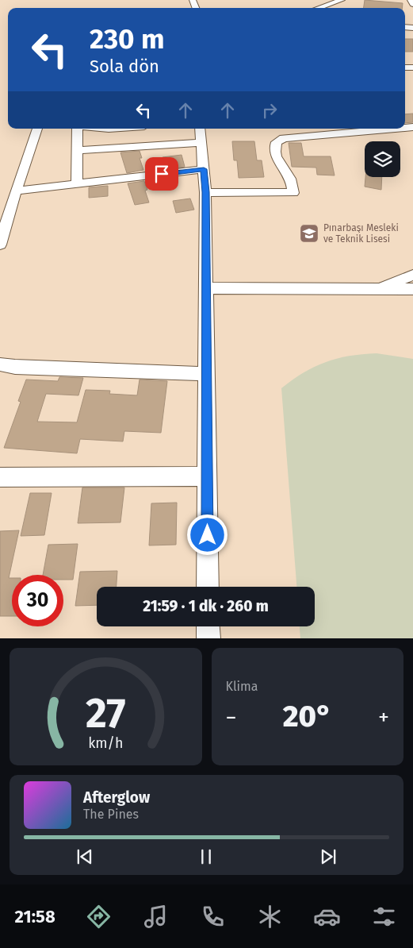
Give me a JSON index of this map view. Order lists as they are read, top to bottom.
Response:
{
  "places": {
    "school or university": ["Pınarbaşı Mesleki ve Teknik Lisesi"]
  },
  "page": {
    "turn": ["230 m", "Sola dön"],
    "limit": "30",
    "trip": "21:59 · 1 dk · 260 m",
    "tile": "Klima",
    "heat": ["−", "20°", "+"],
    "song": ["Afterglow", "The Pines"],
    "tabs": "21:58",
    "gauge": ["27", "km/h"]
  }
}
